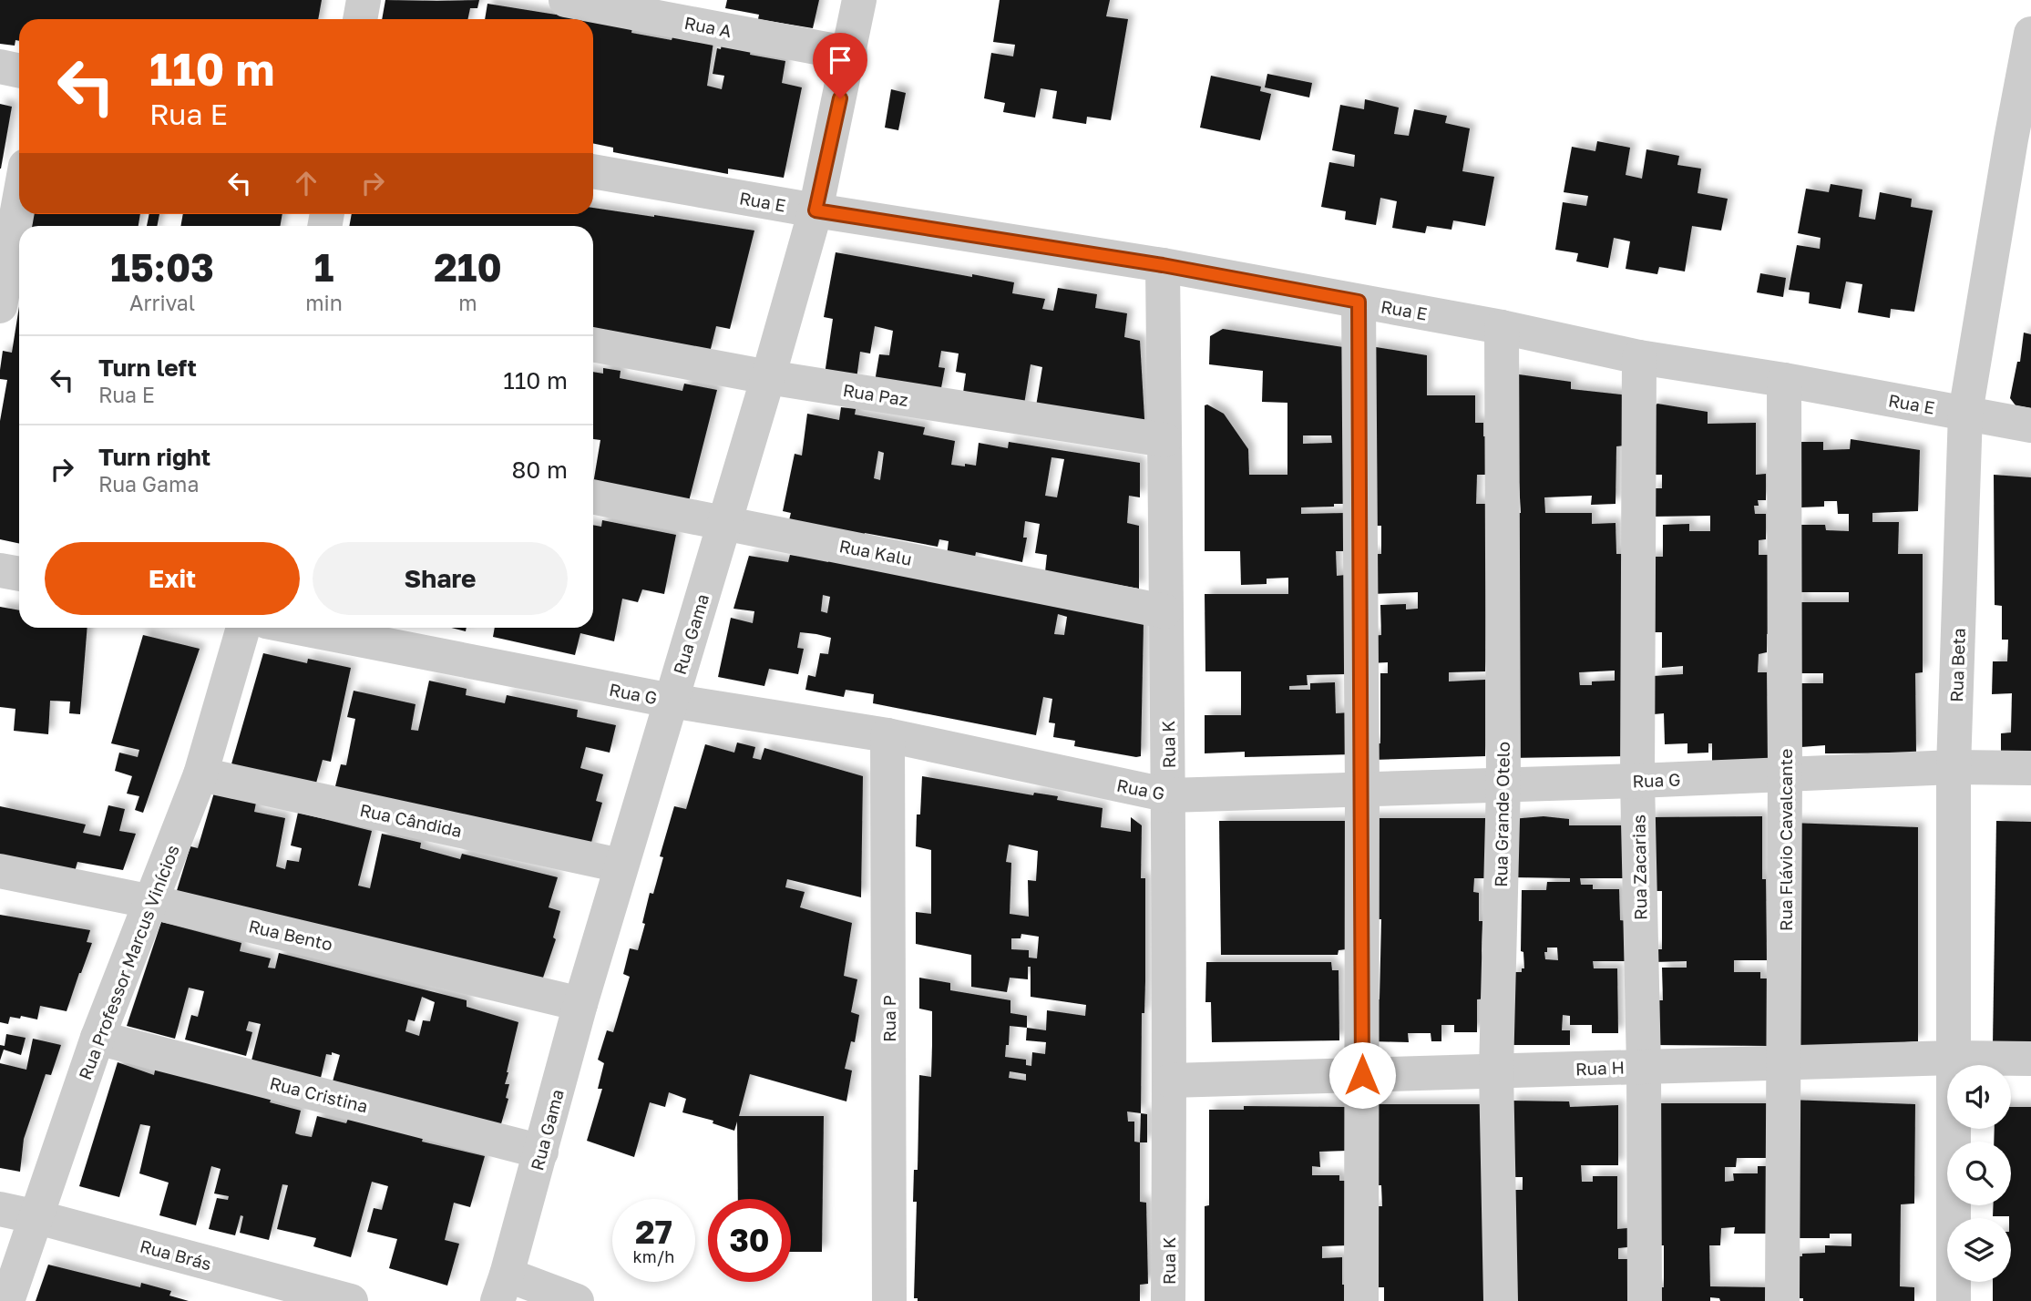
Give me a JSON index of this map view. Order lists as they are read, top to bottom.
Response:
{
  "streets": {
    "street": [
      "Rua A",
      "Rua E",
      "Rua Paz",
      "Rua Kalu",
      "Rua Gama",
      "Rua Beta",
      "Rua G",
      "Rua K",
      "Rua Grande Otelo",
      "Rua Cândida",
      "Rua Flávio Cavalcante",
      "Rua Zacarias",
      "Rua Bento",
      "Rua Professor Marcus Vinícios",
      "Rua P",
      "Rua H",
      "Rua Cristina",
      "Rua Brás"
    ]
  },
  "crossings": [
    ["Rua A", "Rua Gama"],
    ["Rua E", "Rua Gama"],
    ["Rua E", "Rua Beta"],
    ["Rua E", "Rua K"],
    ["Rua E", "Rua Grande Otelo"],
    ["Rua E", "Rua Flávio Cavalcante"],
    ["Rua E", "Rua Zacarias"],
    ["Rua Paz", "Rua Gama"],
    ["Rua Paz", "Rua K"],
    ["Rua Kalu", "Rua Gama"],
    ["Rua Kalu", "Rua K"],
    ["Rua Gama", "Rua G"],
    ["Rua Gama", "Rua Cândida"],
    ["Rua Gama", "Rua Bento"],
    ["Rua Gama", "Rua Cristina"],
    ["Rua Beta", "Rua G"],
    ["Rua Beta", "Rua H"],
    ["Rua G", "Rua K"],
    ["Rua G", "Rua Grande Otelo"],
    ["Rua G", "Rua Flávio Cavalcante"],
    ["Rua G", "Rua Zacarias"],
    ["Rua G", "Rua P"],
    ["Rua K", "Rua H"],
    ["Rua Grande Otelo", "Rua H"],
    ["Rua Cândida", "Rua Professor Marcus Vinícios"],
    ["Rua Flávio Cavalcante", "Rua H"],
    ["Rua Zacarias", "Rua H"],
    ["Rua Bento", "Rua Professor Marcus Vinícios"],
    ["Rua Professor Marcus Vinícios", "Rua Cristina"],
    ["Rua Professor Marcus Vinícios", "Rua Brás"]
  ],
  "page": {
    "turn": ["110 m", "Rua E"],
    "eta": [
      "15:03",
      "Arrival",
      "1",
      "min",
      "210",
      "m"
    ],
    "list": [
      {
        "name": "Turn left",
        "note": "Rua E",
        "value": "110 m"
      },
      {
        "name": "Turn right",
        "note": "Rua Gama",
        "value": "80 m"
      }
    ],
    "buttons": ["Exit", "Share"],
    "speed": "27 km/h",
    "limit": "30"
  }
}
